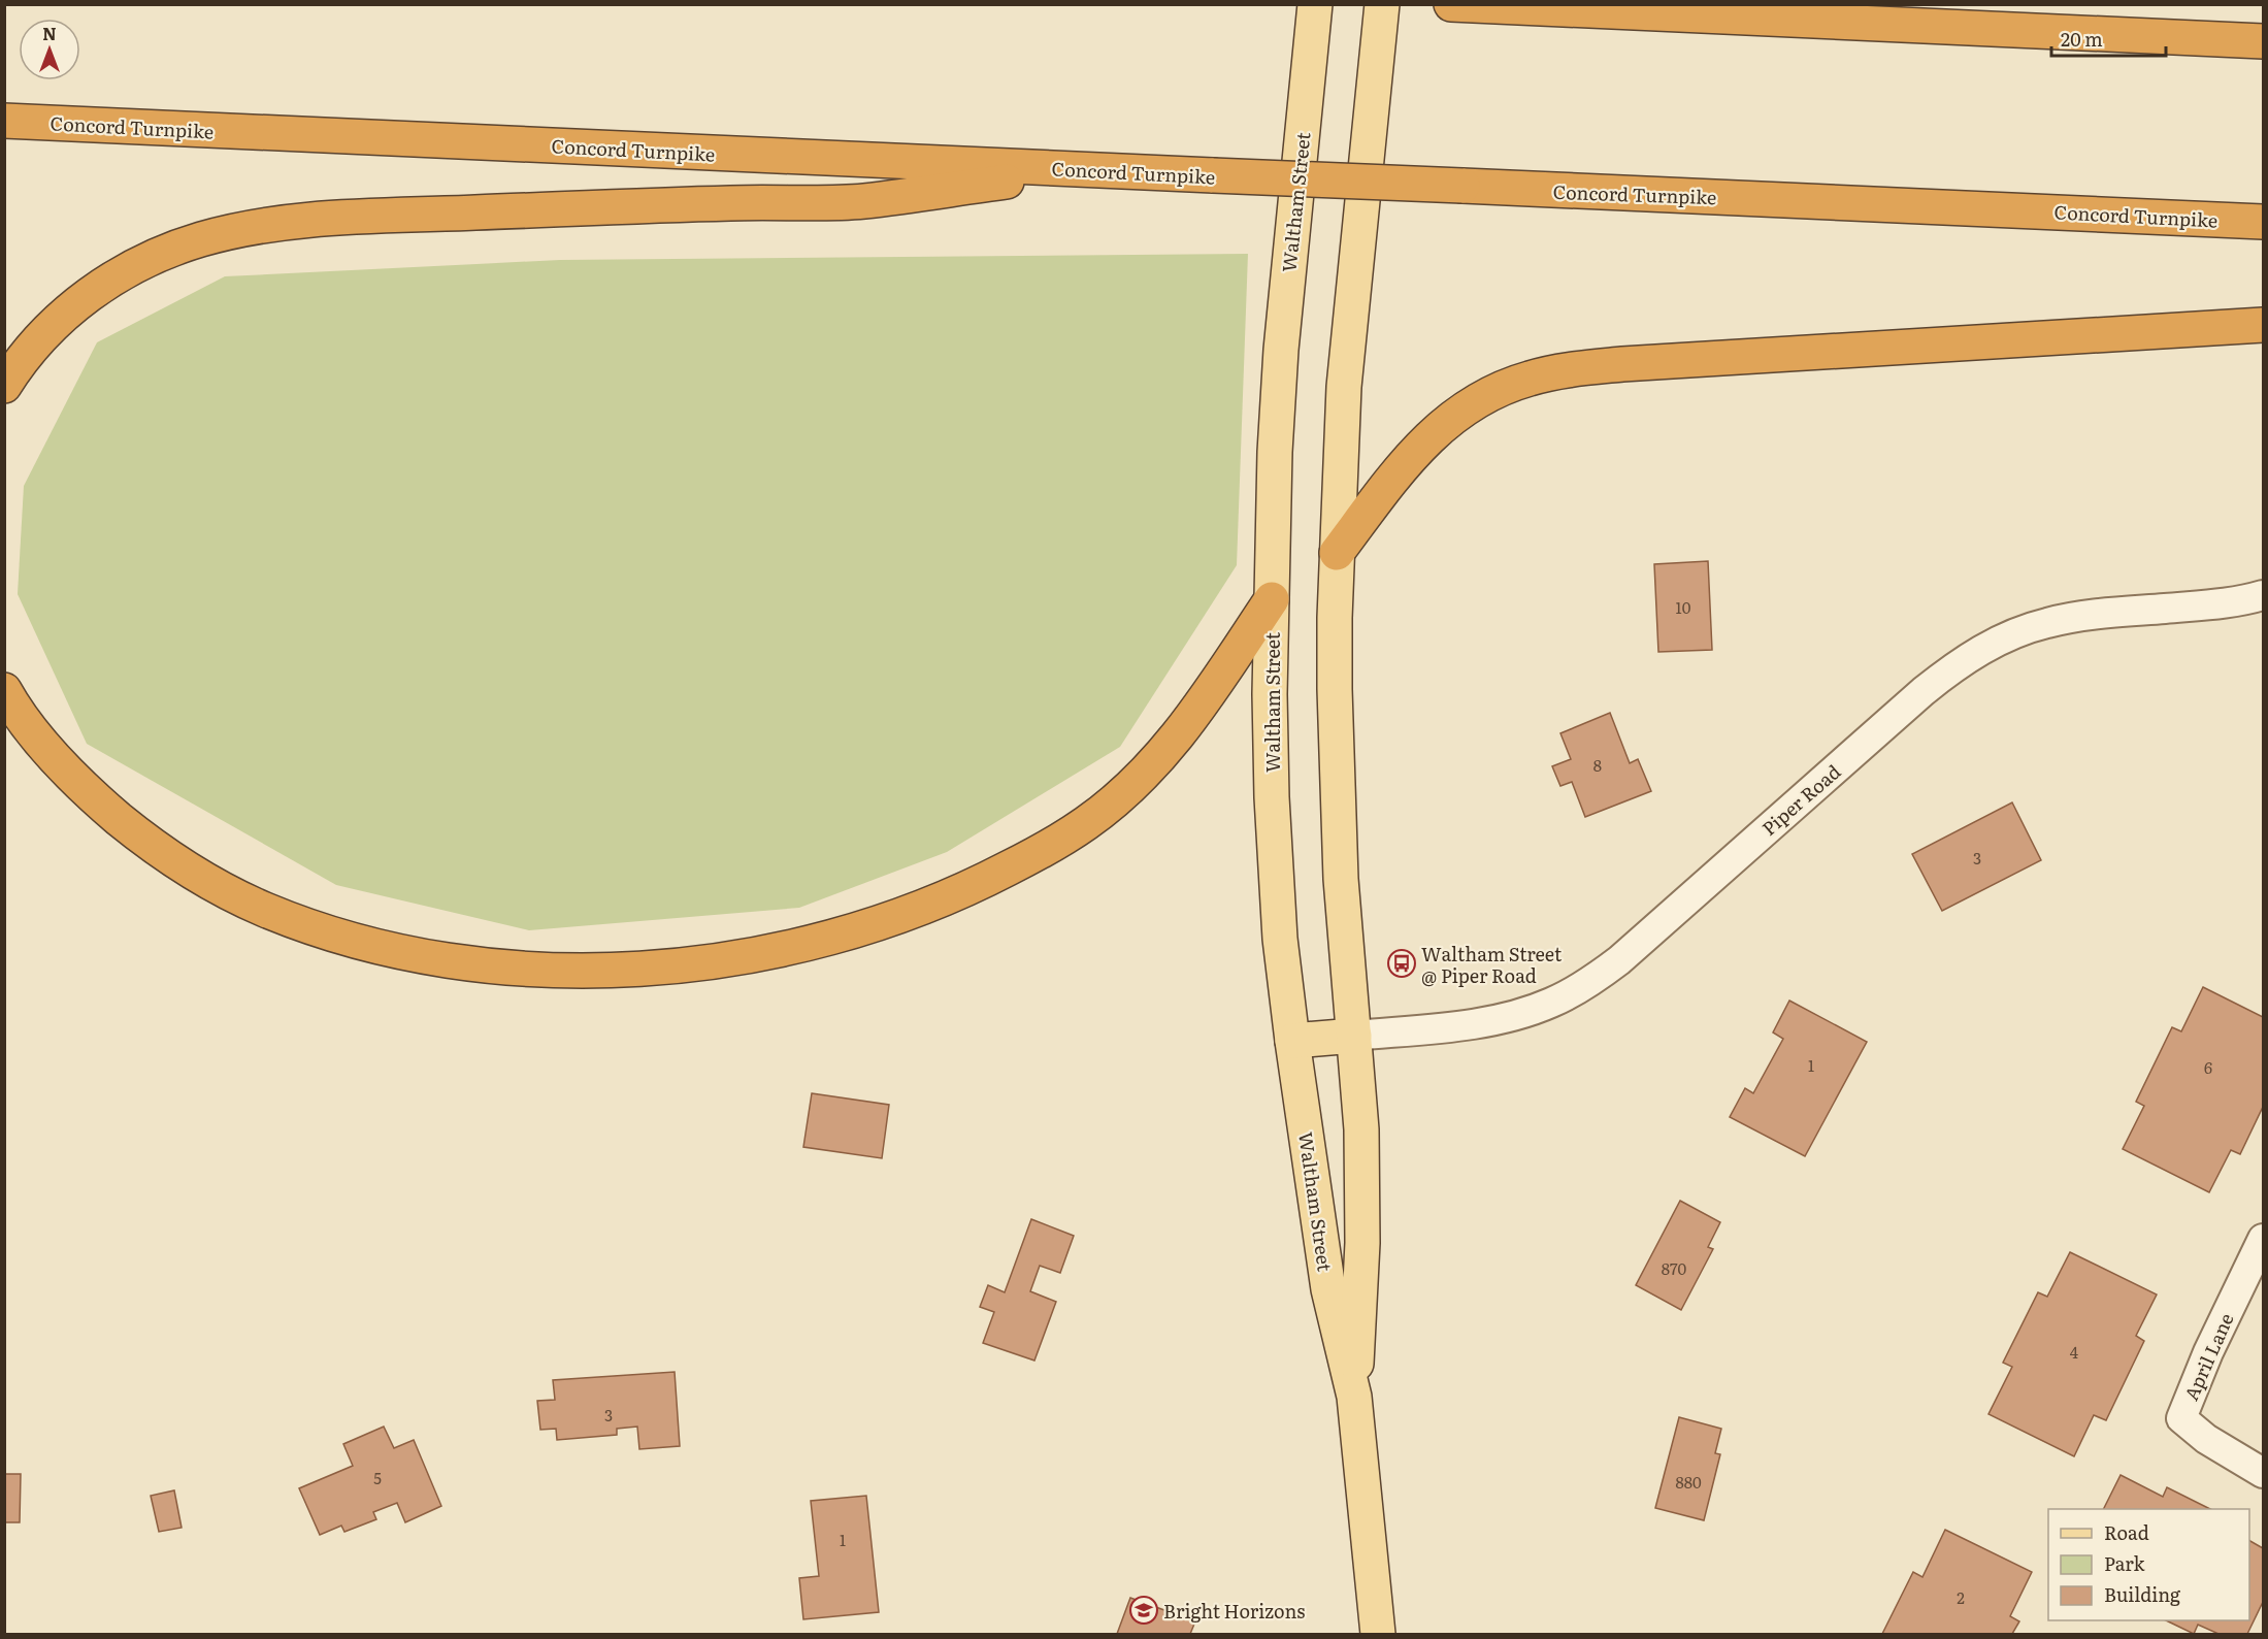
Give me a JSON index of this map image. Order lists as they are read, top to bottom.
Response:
{
  "streets": {
    "highway": ["Concord Turnpike"],
    "main road": ["Waltham Street"],
    "street": ["Piper Road", "April Lane"]
  },
  "crossings": [
    ["Waltham Street", "Piper Road"]
  ],
  "places": {
    "bus stop": ["Waltham Street @ Piper Road"],
    "school or university": ["Bright Horizons"]
  },
  "house_numbers": [
    "10",
    "8",
    "3",
    "1",
    "6",
    "870",
    "4",
    "3",
    "5",
    "880",
    "1",
    "2"
  ],
  "legend": ["Road", "Park", "Building"],
  "scale_bar": "20 m",
  "north": "top"
}
